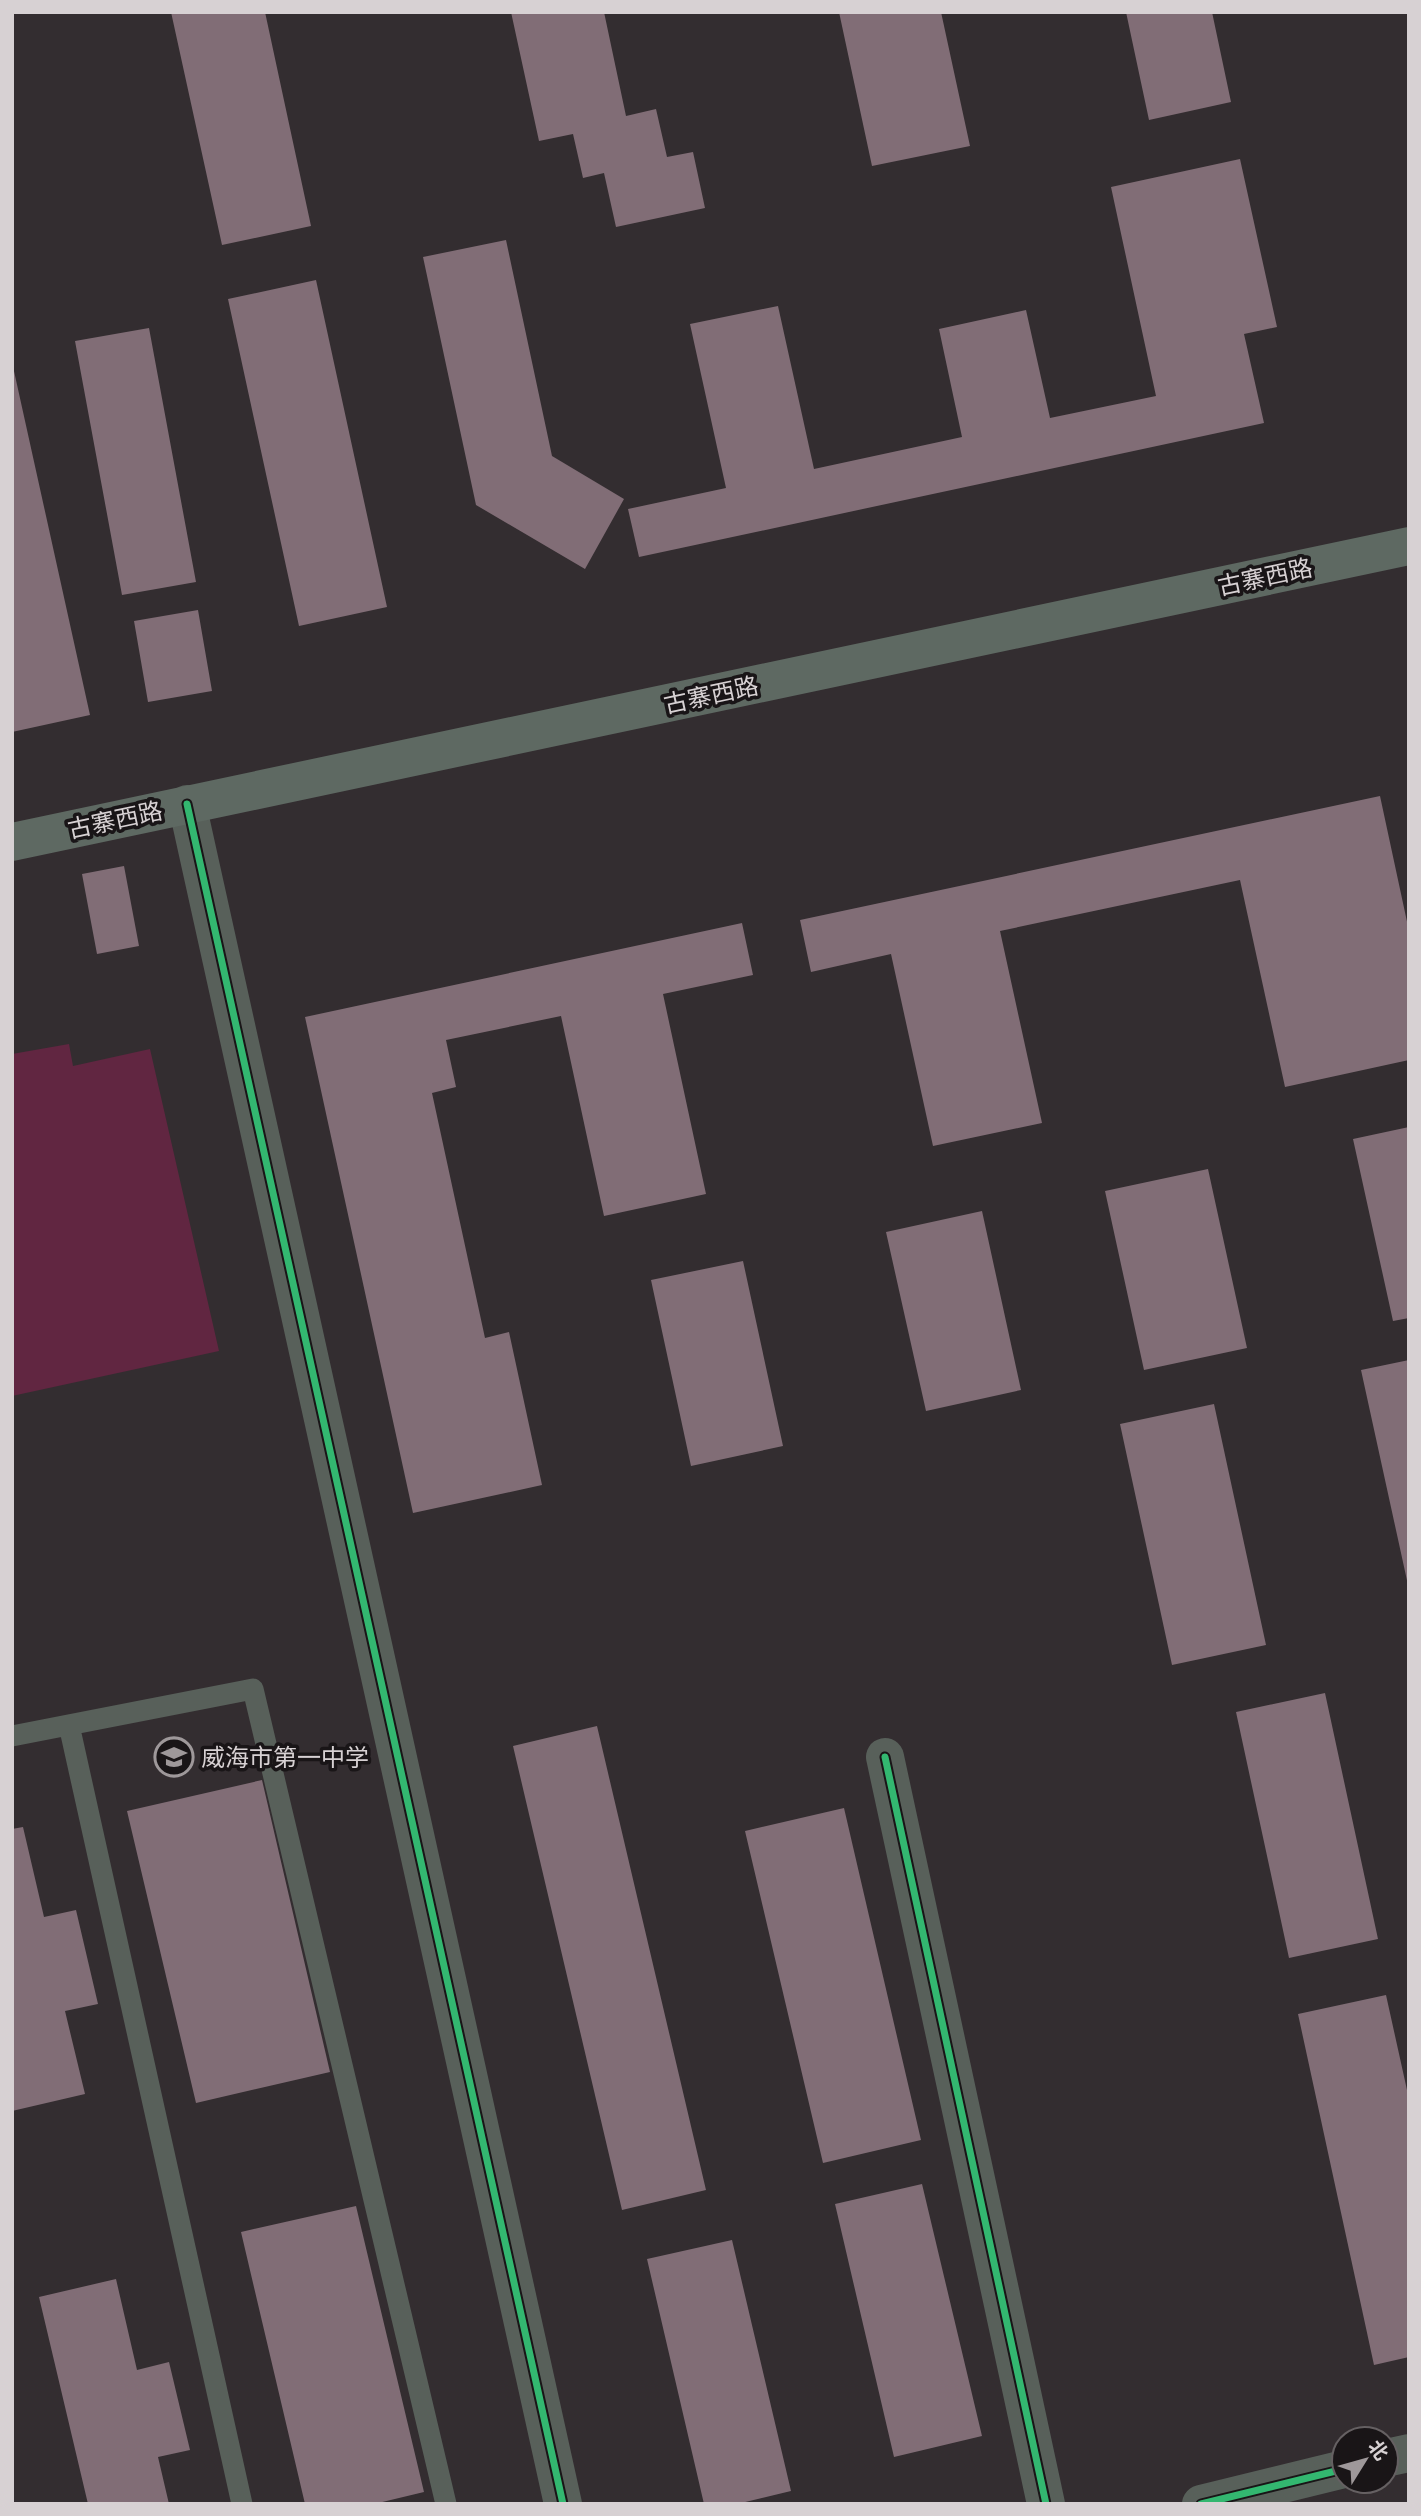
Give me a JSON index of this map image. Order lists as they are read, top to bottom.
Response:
{
  "streets": {
    "main road": ["古寨西路"]
  },
  "places": {
    "school or university": ["威海市第一中学"]
  },
  "north": "top right"
}
